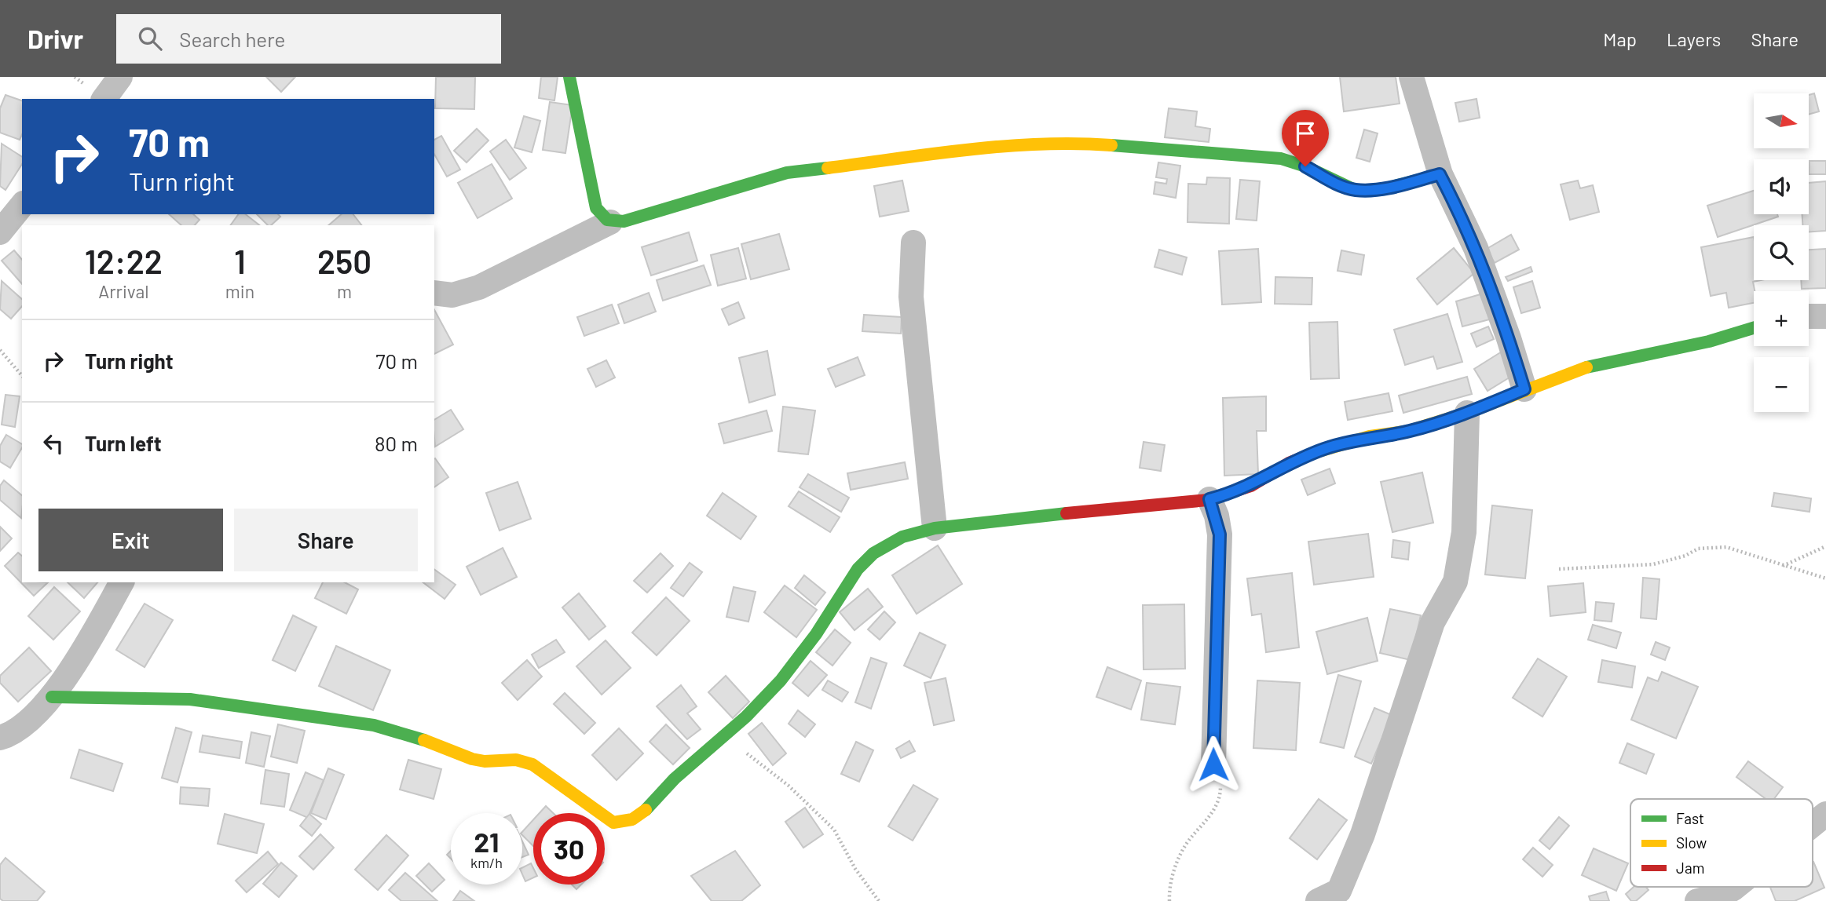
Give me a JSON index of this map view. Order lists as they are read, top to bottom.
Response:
{
  "legend": ["Fast", "Slow", "Jam"],
  "north": "right",
  "page": {
    "header": "Drivr",
    "search": "Search here",
    "nav": ["Map", "Layers", "Share"],
    "map_buttons": ["+", "−"],
    "turn": ["70 m", "Turn right"],
    "eta": [
      "12:22",
      "Arrival",
      "1",
      "min",
      "250",
      "m"
    ],
    "list": [
      {
        "name": "Turn right",
        "value": "70 m"
      },
      {
        "name": "Turn left",
        "value": "80 m"
      }
    ],
    "buttons": ["Exit", "Share"],
    "speed": "21 km/h",
    "limit": "30"
  }
}
